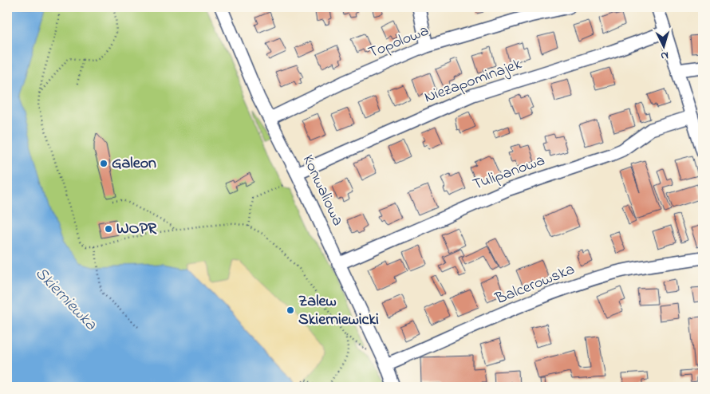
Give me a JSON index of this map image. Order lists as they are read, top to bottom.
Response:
{
  "streets": {
    "street": [
      "Topolowa",
      "Niezapominajek",
      "Tulipanowa",
      "Konwaliowa",
      "Balcerowska"
    ]
  },
  "crossings": [
    ["Topolowa", "Konwaliowa"],
    ["Niezapominajek", "Konwaliowa"],
    ["Tulipanowa", "Konwaliowa"],
    ["Konwaliowa", "Balcerowska"]
  ],
  "water": ["Skierniewka"],
  "places": ["Galeon", "WOPR", "Zalew Skierniewicki"],
  "north": "bottom"
}
